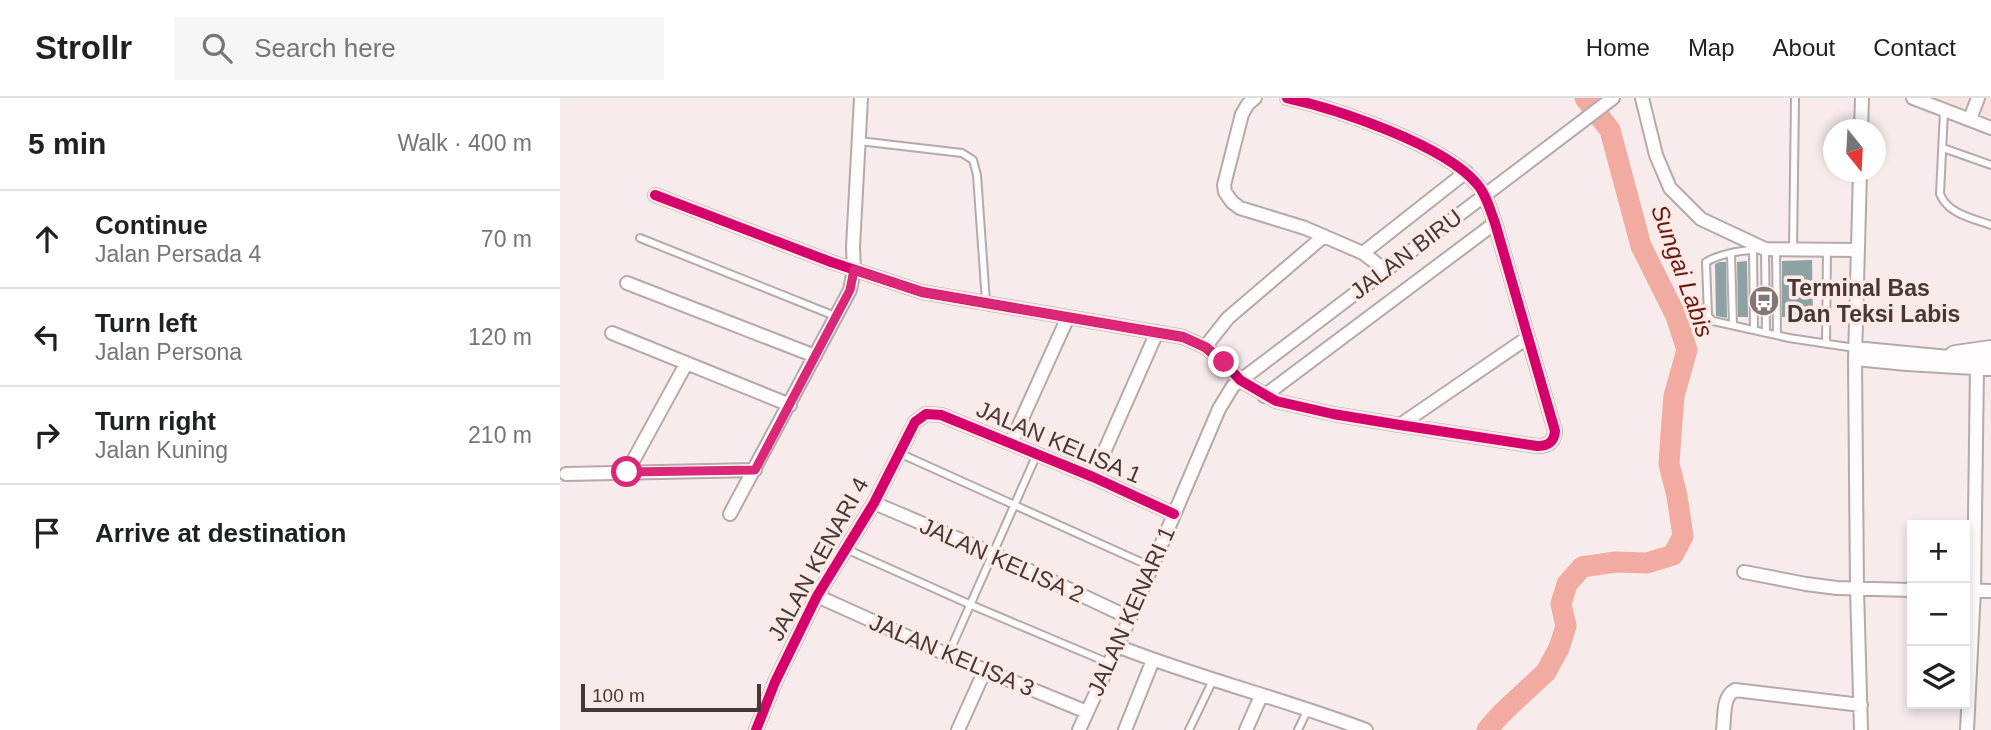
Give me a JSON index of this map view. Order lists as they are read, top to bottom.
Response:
{
  "streets": {
    "street": [
      "JALAN BIRU",
      "JALAN KELISA 1",
      "JALAN KENARI 4",
      "JALAN KELISA 2",
      "JALAN KENARI 1",
      "JALAN KELISA 3"
    ]
  },
  "crossings": [
    ["JALAN BIRU", "JALAN KENARI 1"],
    ["JALAN KELISA 1", "JALAN KENARI 4"],
    ["JALAN KELISA 1", "JALAN KENARI 1"],
    ["JALAN KENARI 4", "JALAN KELISA 2"],
    ["JALAN KENARI 4", "JALAN KELISA 3"],
    ["JALAN KELISA 2", "JALAN KENARI 1"],
    ["JALAN KENARI 1", "JALAN KELISA 3"]
  ],
  "water": ["Sungai Labis"],
  "places": {
    "bus stop": ["Terminal Bas Dan Teksi Labis"]
  },
  "scale_bar": "100 m",
  "north": "bottom",
  "page": {
    "header": "Strollr",
    "search": "Search here",
    "nav": [
      "Home",
      "Map",
      "About",
      "Contact"
    ],
    "heading": ["5 min", "Walk · 400 m"],
    "list": [
      ["Continue", "Jalan Persada 4", "70 m"],
      ["Turn left", "Jalan Persona", "120 m"],
      ["Turn right", "Jalan Kuning", "210 m"],
      "Arrive at destination"
    ],
    "map_buttons": ["+", "−"],
    "scale": "100 m"
  }
}
